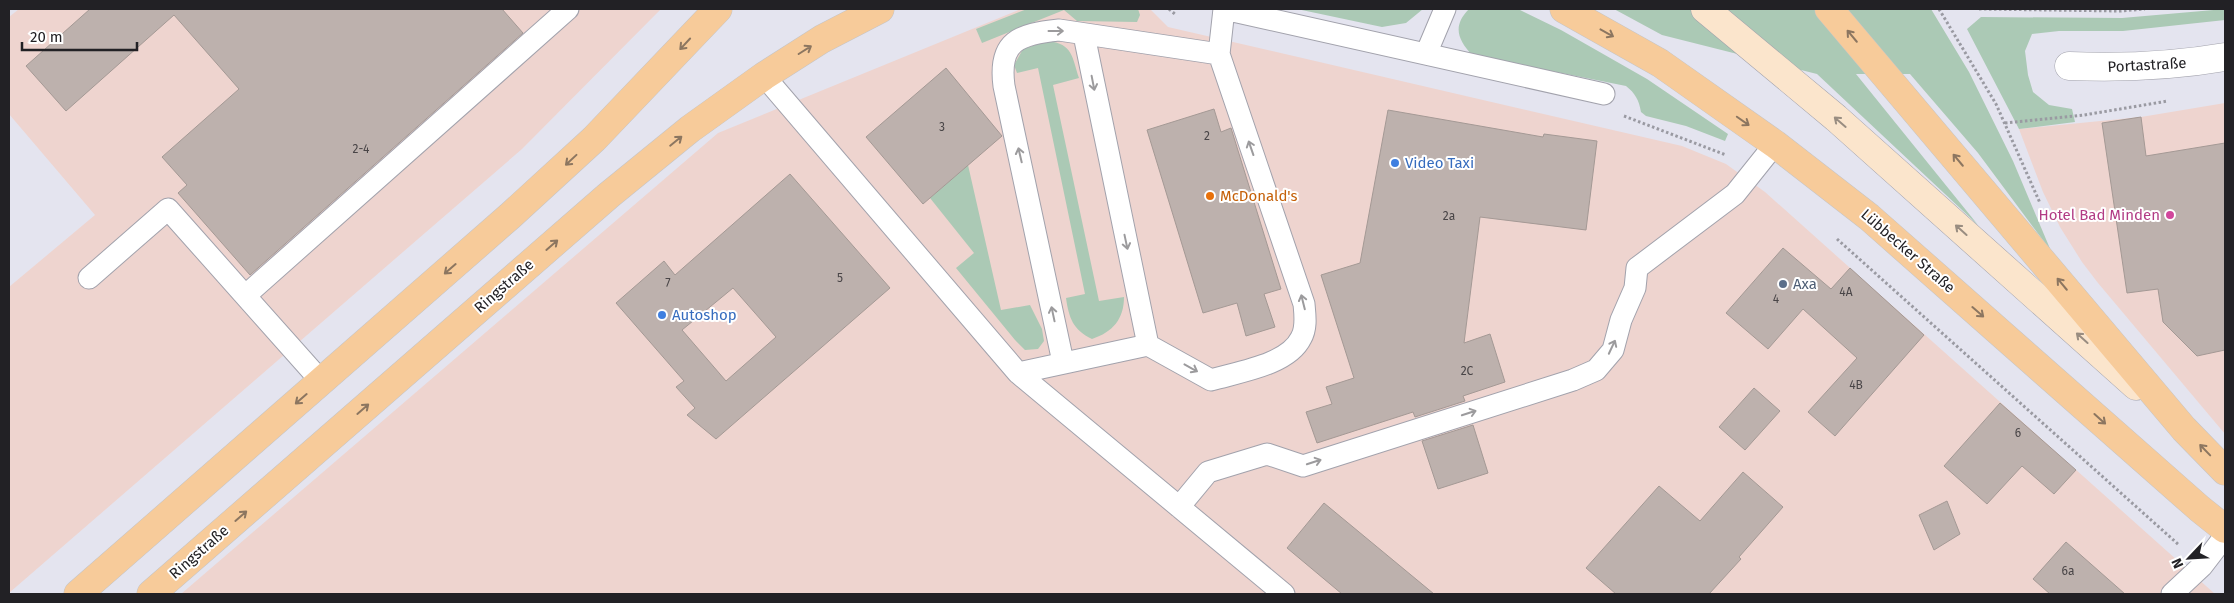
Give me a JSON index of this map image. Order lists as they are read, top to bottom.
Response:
{
  "streets": {
    "main road": ["Lübbecker Straße", "Ringstraße"],
    "street": ["Portastraße"]
  },
  "places": [
    "Video Taxi",
    "McDonald's",
    "Hotel Bad Minden",
    "Axa",
    "Autoshop"
  ],
  "house_numbers": [
    "3",
    "2",
    "2-4",
    "2a",
    "5",
    "7",
    "4A",
    "4",
    "2C",
    "4B",
    "6",
    "6a"
  ],
  "scale_bar": "20 m",
  "north": "bottom left"
}
